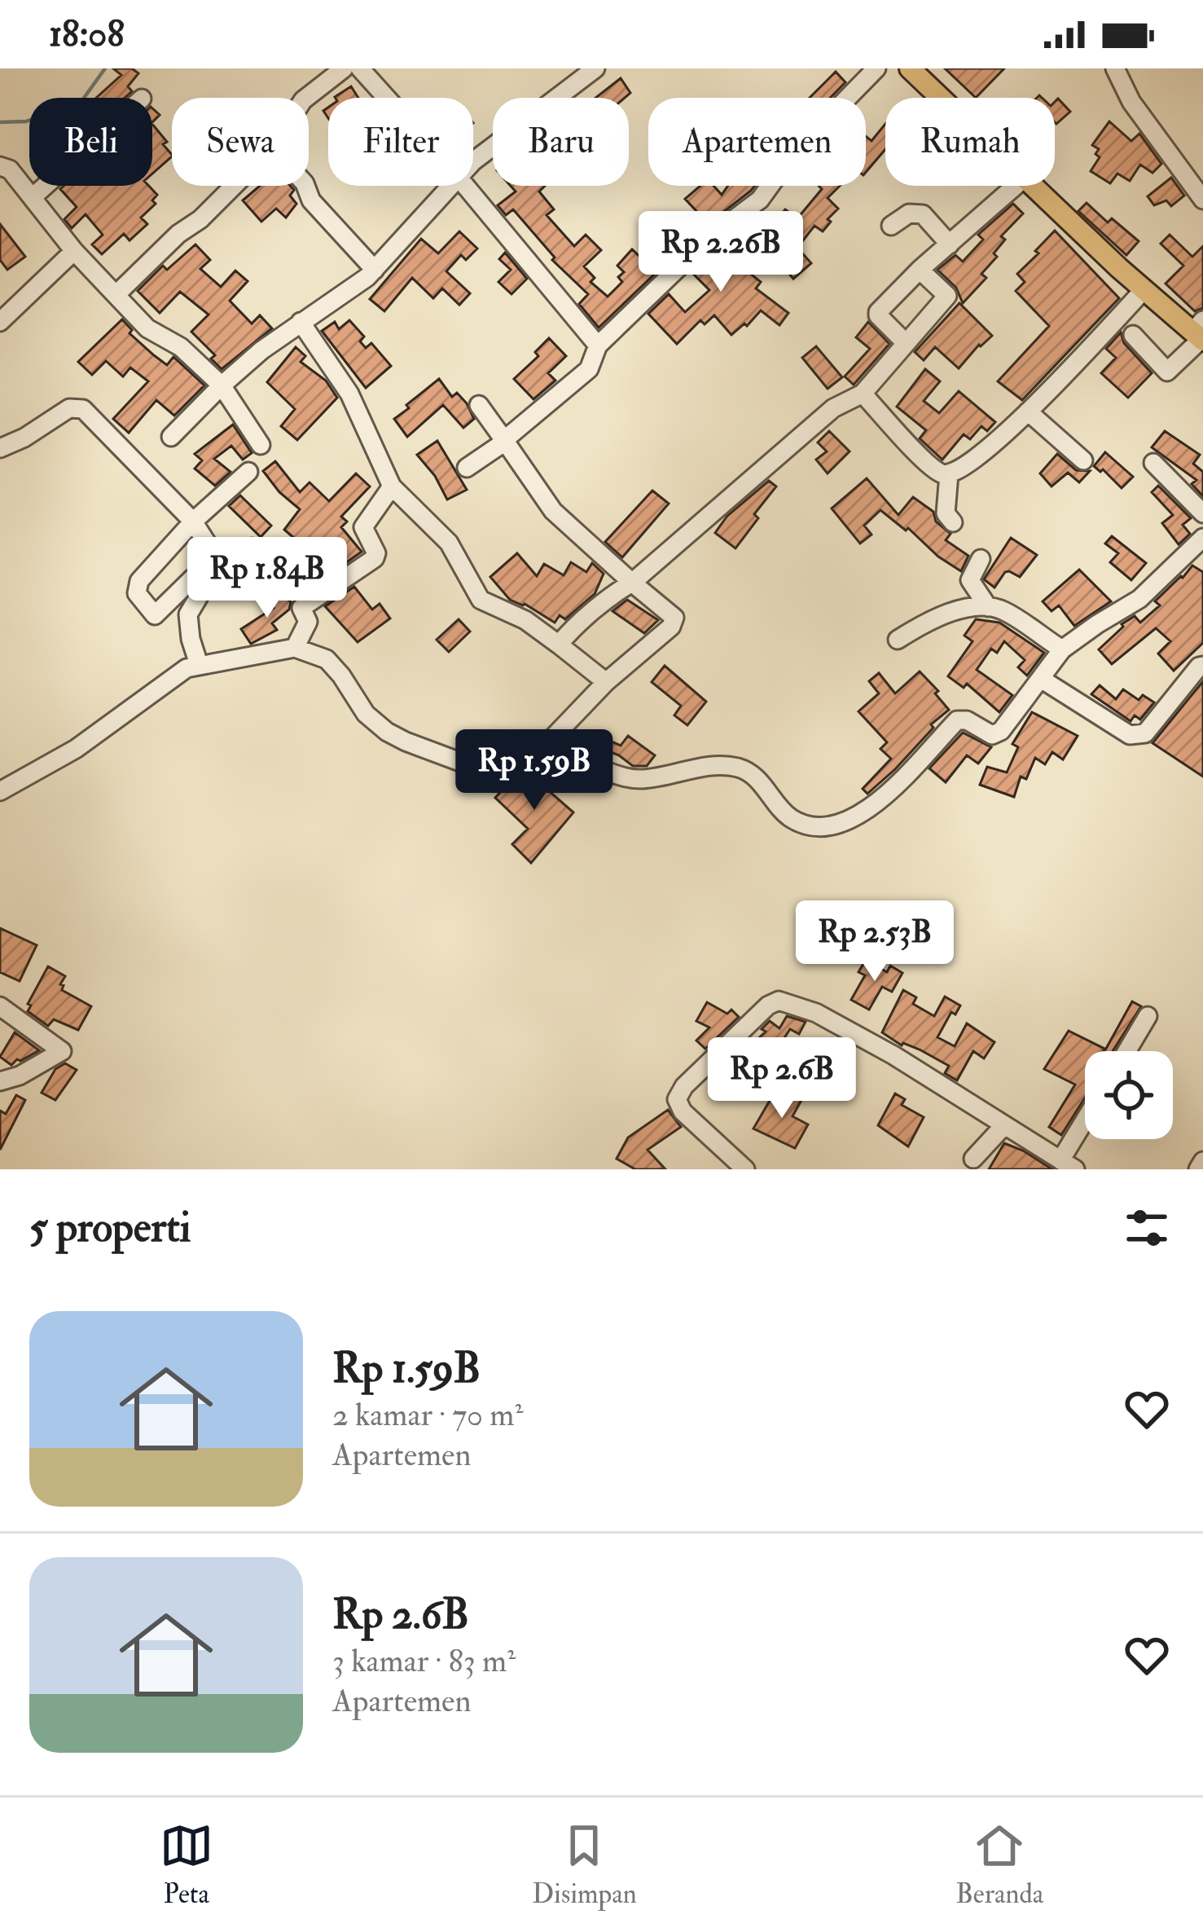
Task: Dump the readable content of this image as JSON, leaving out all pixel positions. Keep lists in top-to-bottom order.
{
  "page": {
    "status": "18:08",
    "chip": [
      "Beli",
      "Sewa",
      "Filter",
      "Baru",
      "Apartemen",
      "Rumah"
    ],
    "price": [
      "Rp 2.26B",
      "Rp 1.84B",
      "Rp 1.59B",
      "Rp 2.53B",
      "Rp 2.6B"
    ],
    "heading": "5 properti",
    "list": [
      {
        "name": "Rp 1.59B",
        "note": "2 kamar · 70 m² · Apartemen"
      },
      {
        "name": "Rp 2.6B",
        "note": "3 kamar · 83 m² · Apartemen"
      }
    ],
    "tabs": ["Peta", "Disimpan", "Beranda"]
  }
}
